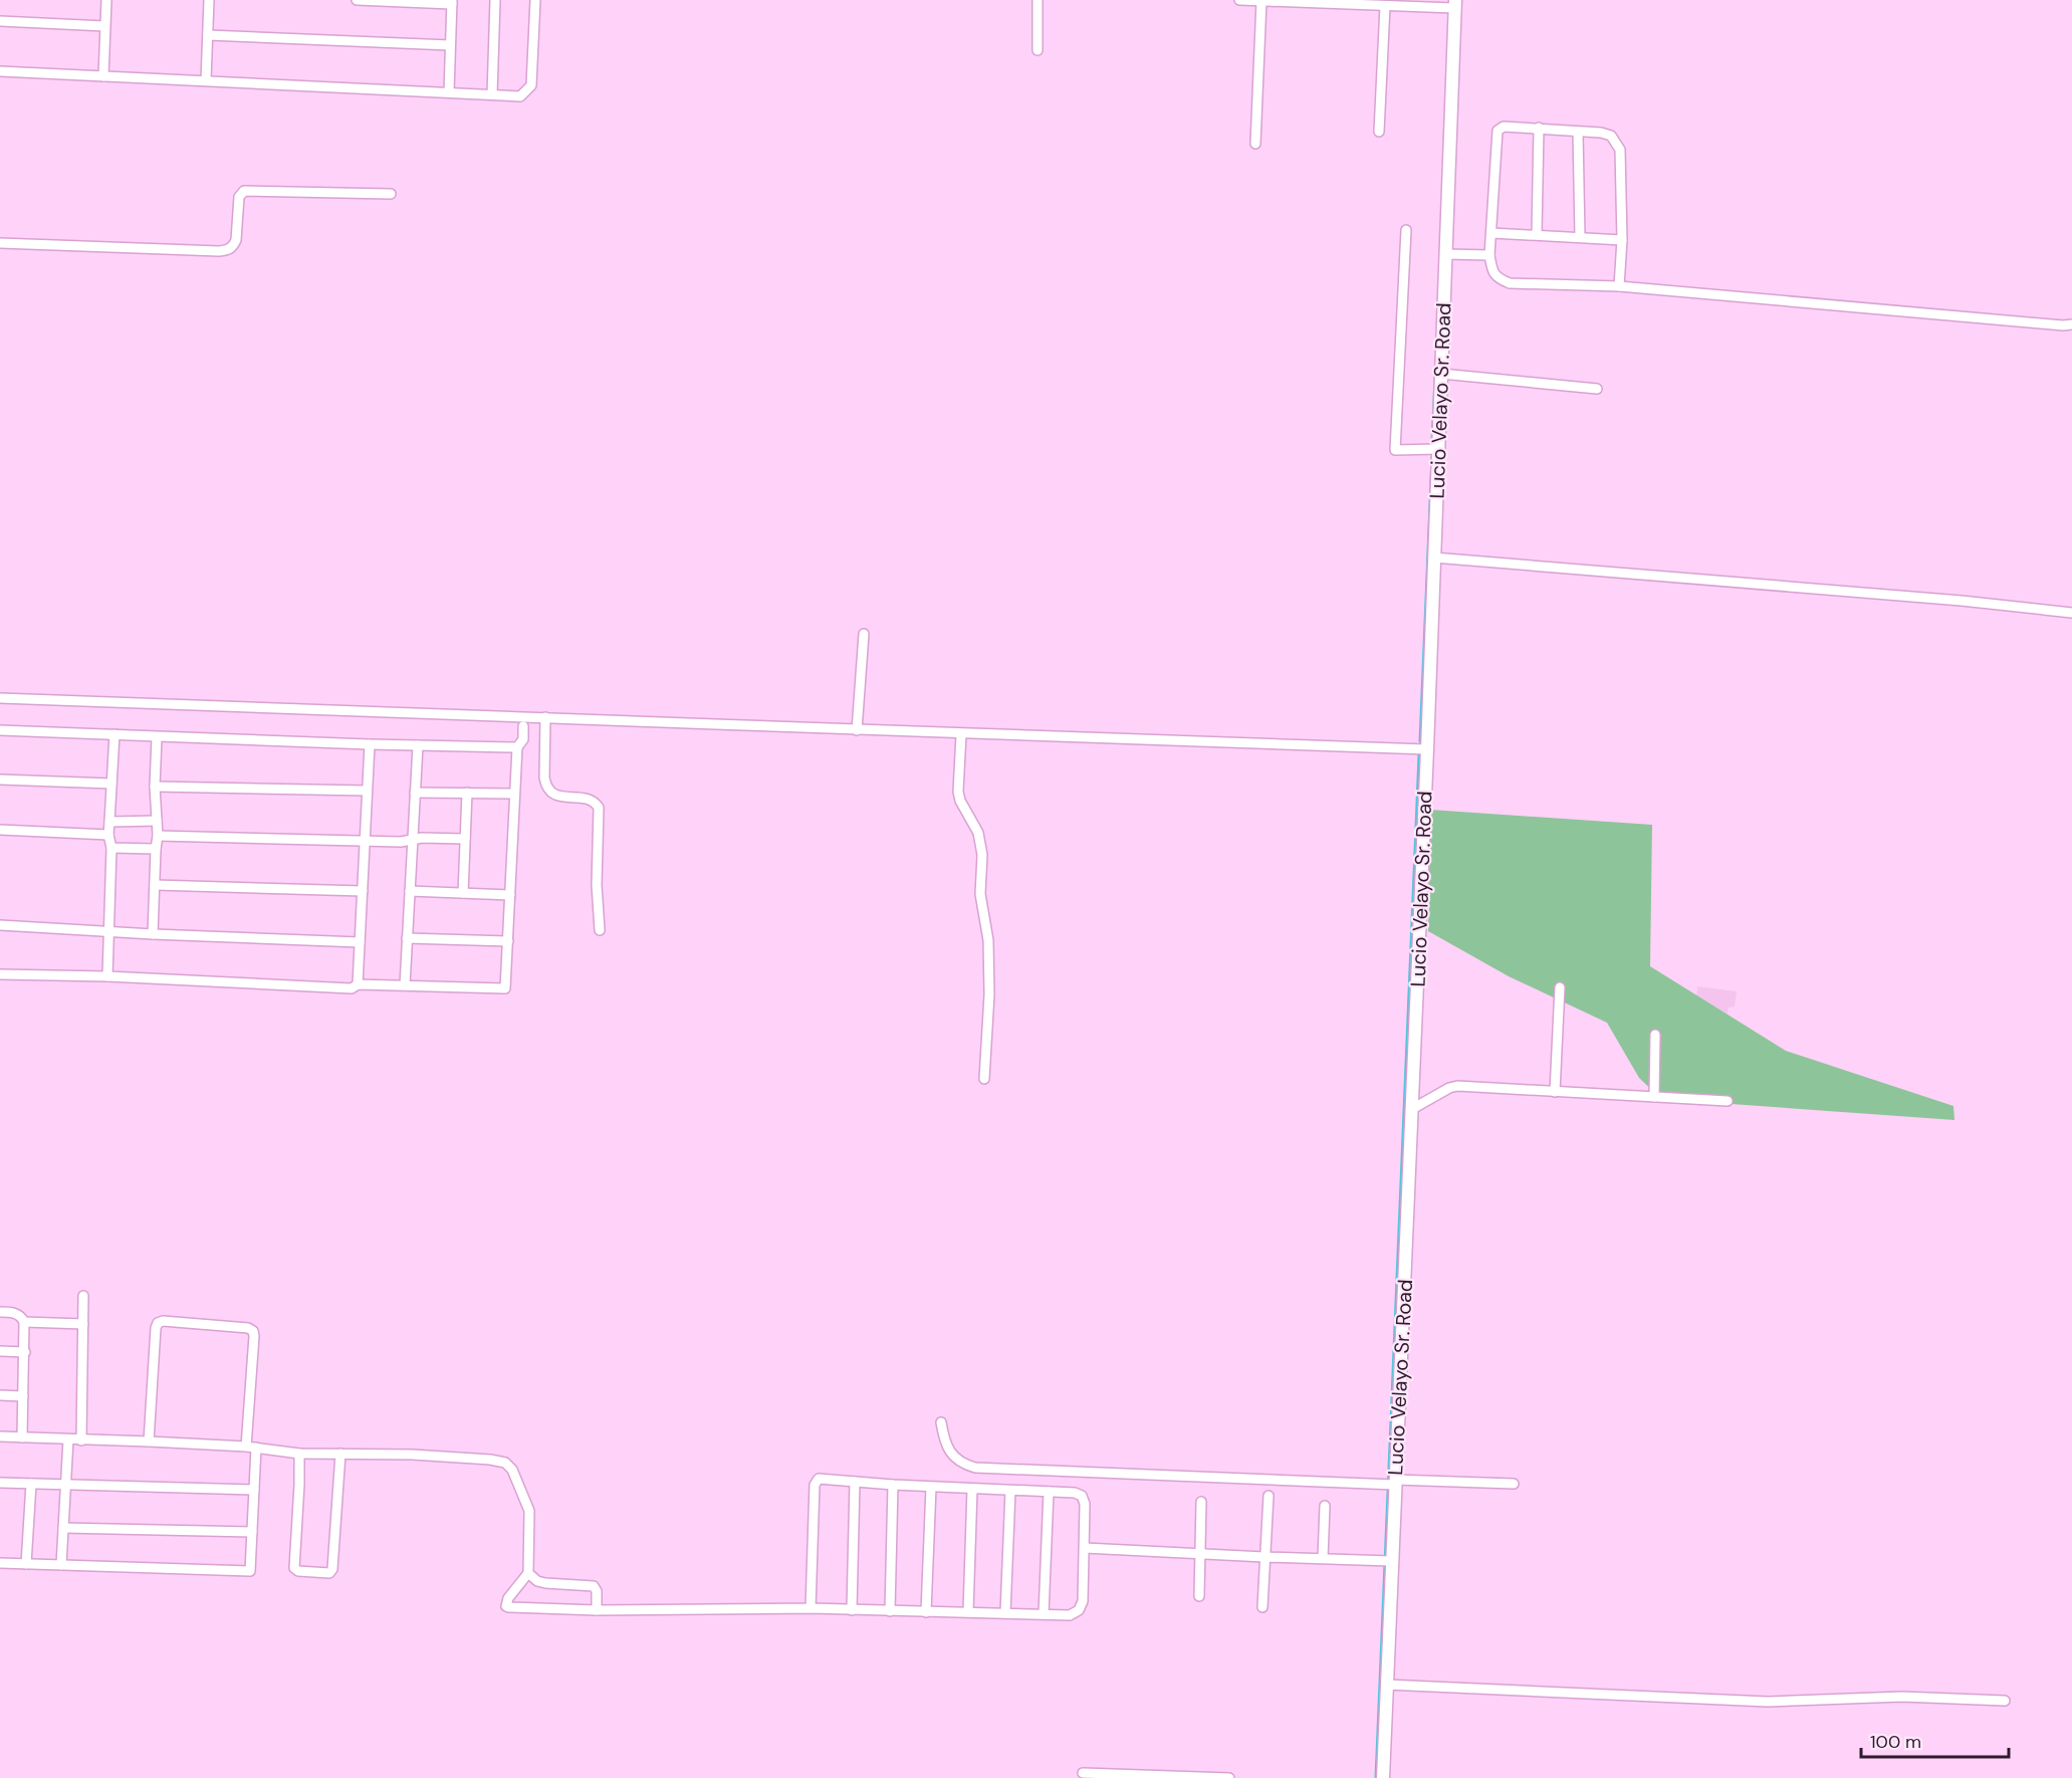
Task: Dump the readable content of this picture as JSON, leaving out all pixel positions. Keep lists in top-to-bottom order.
{
  "streets": {
    "main road": ["Lucio Velayo Sr. Road"]
  },
  "scale_bar": "100 m"
}
